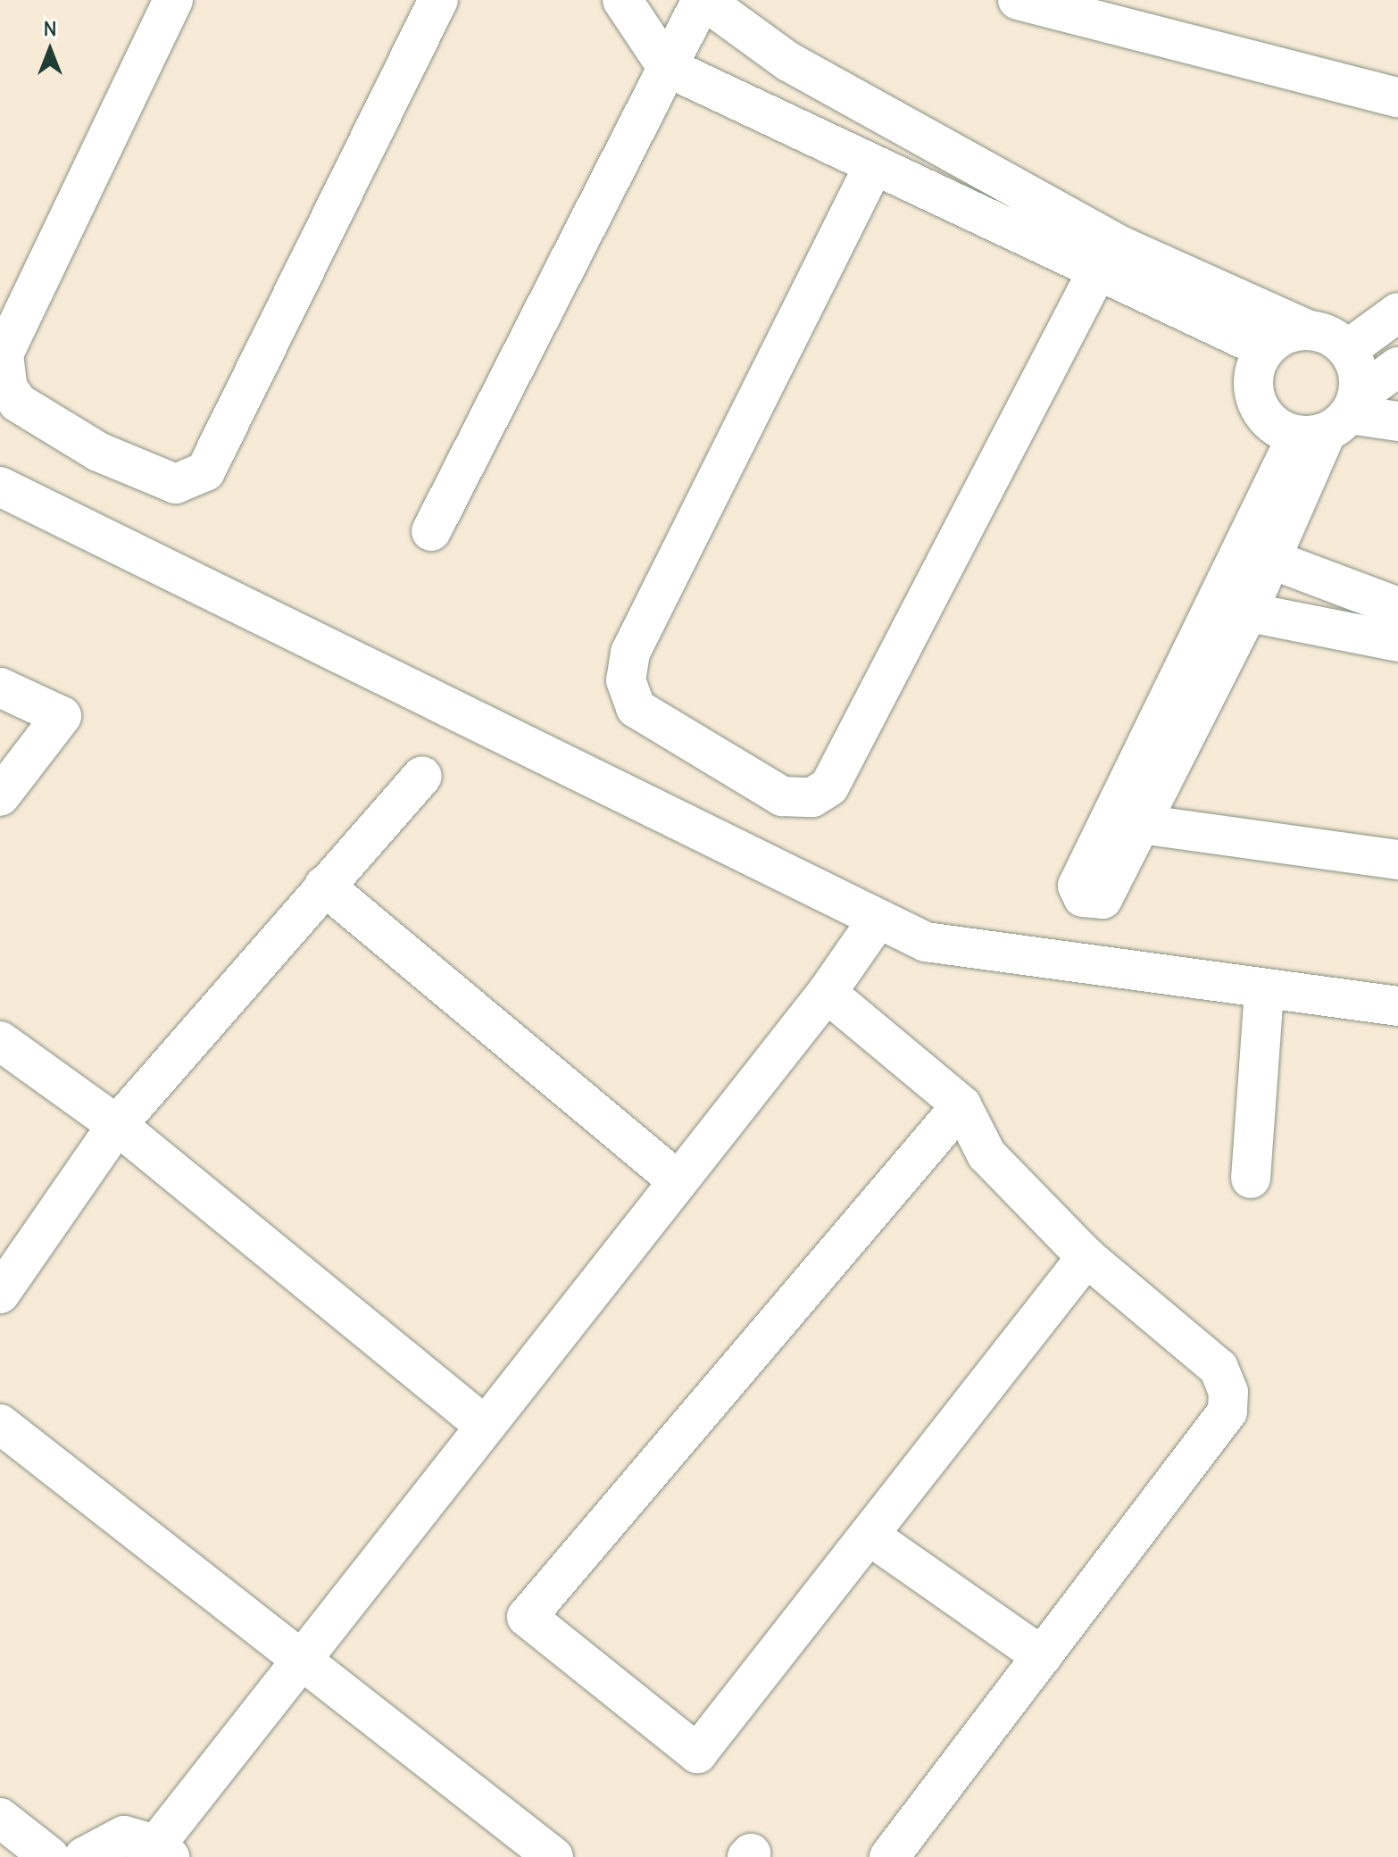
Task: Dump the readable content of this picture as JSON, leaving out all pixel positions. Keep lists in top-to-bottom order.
{
  "north": "top"
}
